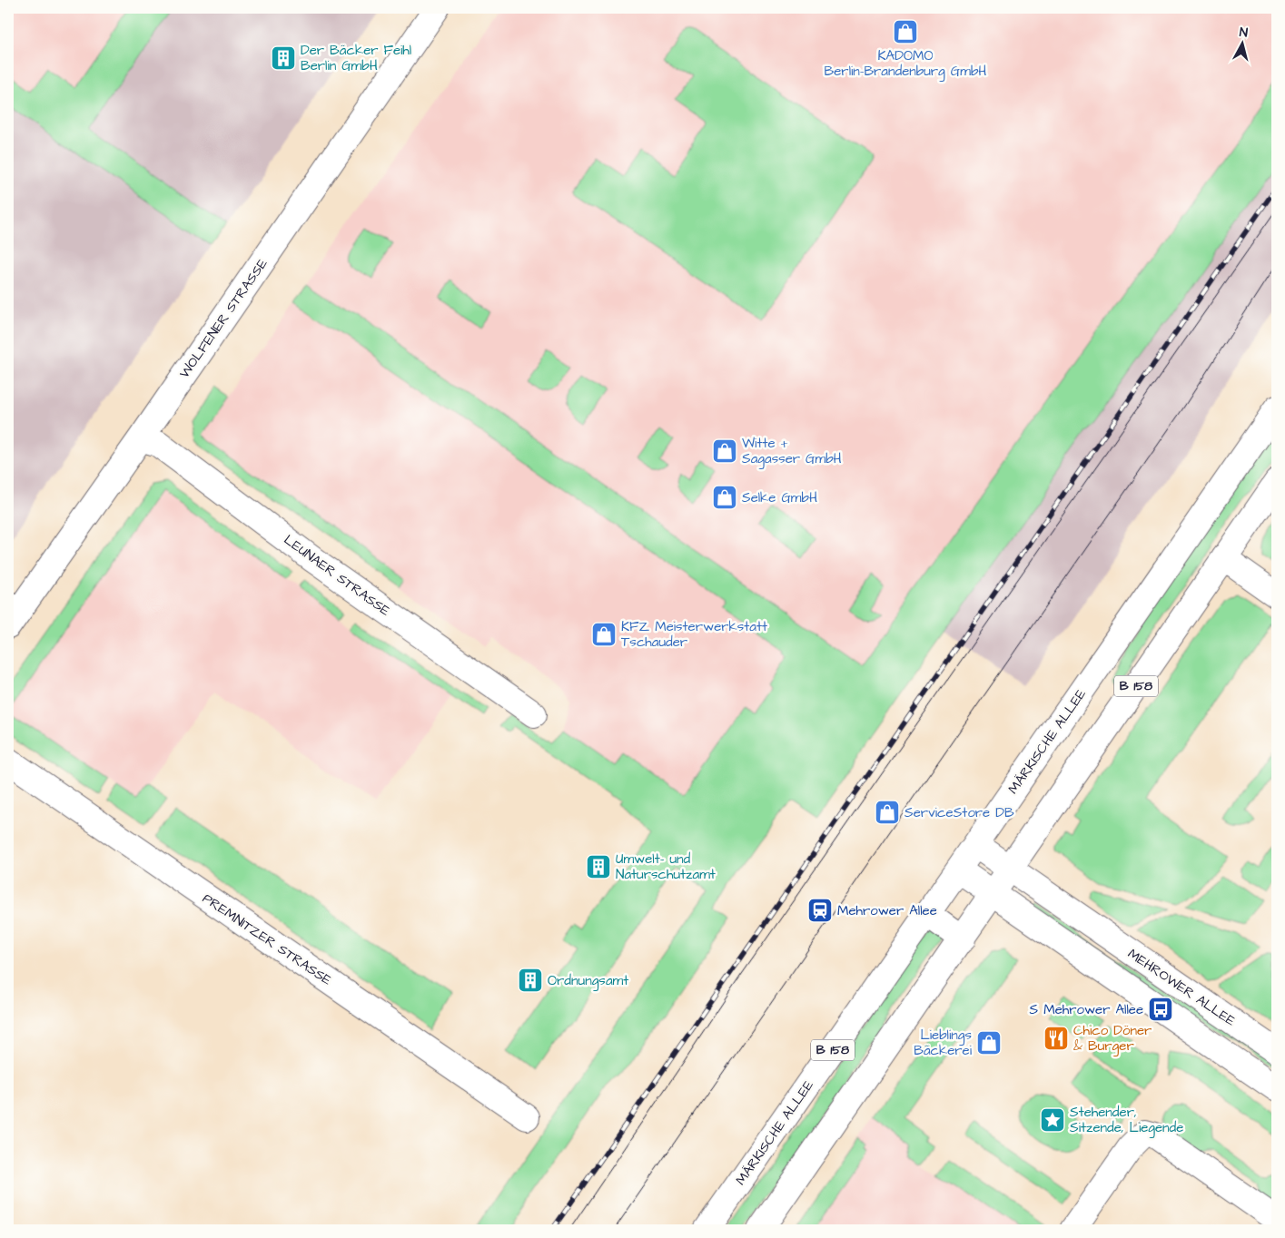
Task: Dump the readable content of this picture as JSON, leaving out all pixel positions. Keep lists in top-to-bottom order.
{
  "streets": {
    "main road": [
      "WOLFENER STRASSE",
      "LEUNAER STRASSE",
      "B 158",
      "MÄRKISCHE ALLEE",
      "PREMNITZER STRASSE",
      "MEHROWER ALLEE"
    ]
  },
  "crossings": [
    ["WOLFENER STRASSE", "LEUNAER STRASSE"],
    ["B 158", "MEHROWER ALLEE"],
    ["MÄRKISCHE ALLEE", "MEHROWER ALLEE"]
  ],
  "places": {
    "shop": [
      "KADOMO Berlin-Brandenburg GmbH",
      "Witte + Sagasser GmbH",
      "Selke GmbH",
      "KFZ Meisterwerkstatt Tschauder",
      "ServiceStore DB",
      "Lieblings Bäckerei"
    ],
    "building": ["Der Bäcker Feihl Berlin GmbH", "Umwelt- und Naturschutzamt", "Ordnungsamt"],
    "station": ["Mehrower Allee"],
    "bus stop": ["S Mehrower Allee"],
    "restaurant": ["Chico Döner & Burger"],
    "place": ["Stehender, Sitzende, Liegende"]
  },
  "north": "top"
}
